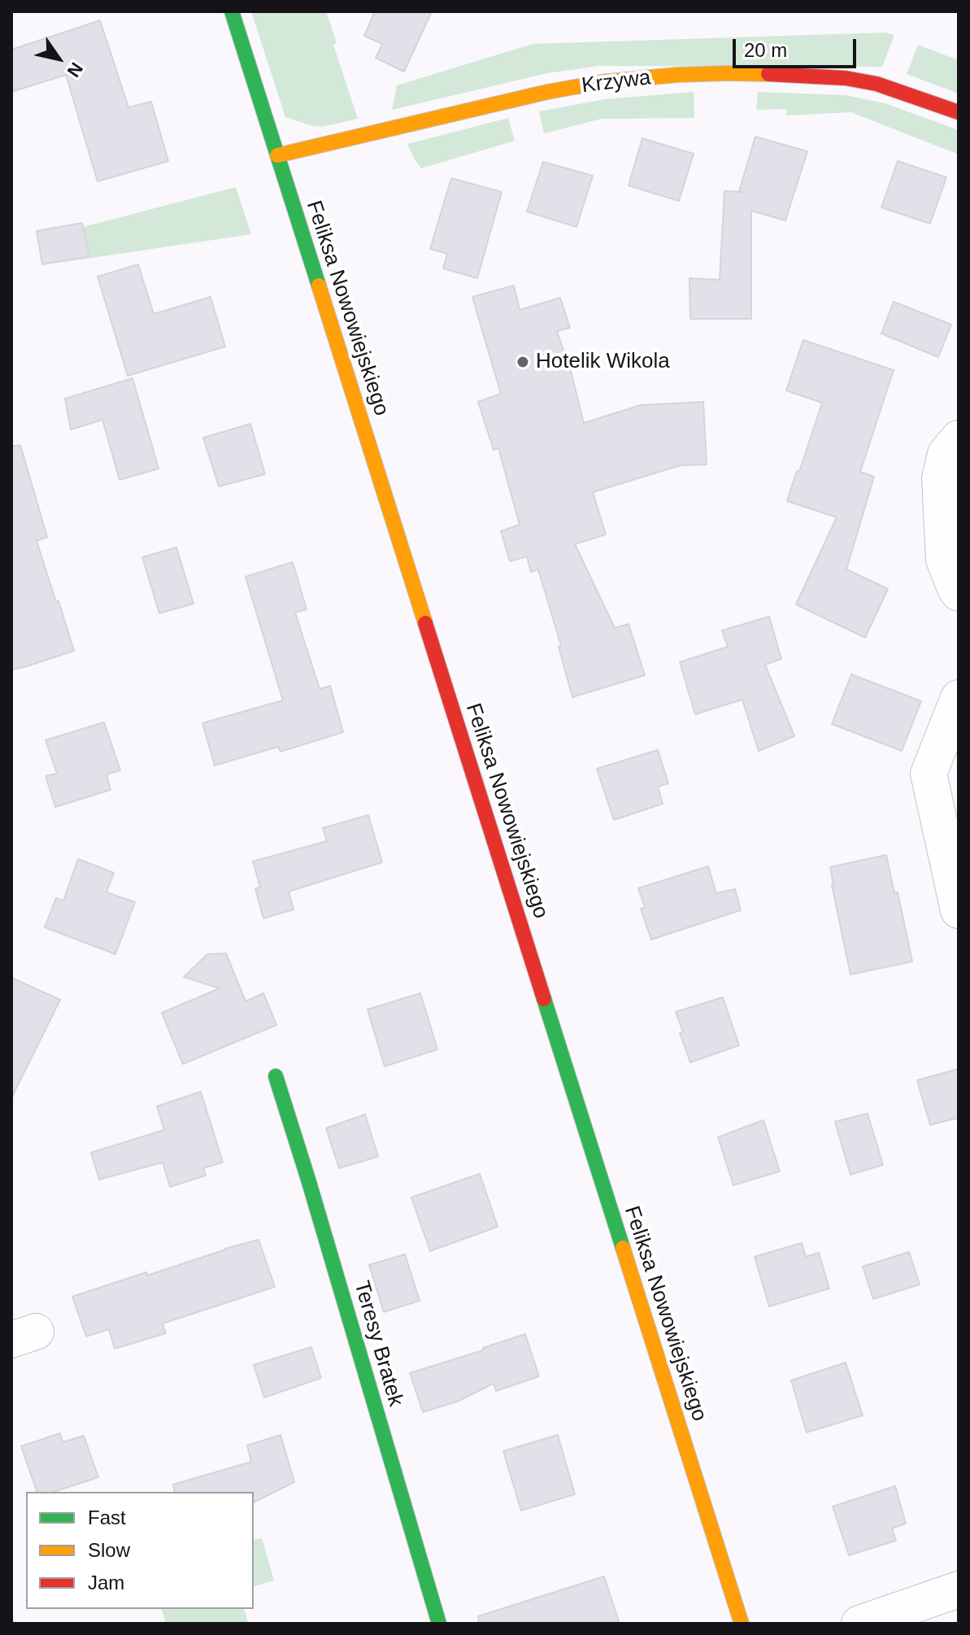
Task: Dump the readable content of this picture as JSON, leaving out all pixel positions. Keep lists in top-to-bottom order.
{
  "streets": {
    "street": ["Krzywa", "Feliksa Nowowiejskiego", "Teresy Bratek"]
  },
  "crossings": [
    ["Krzywa", "Feliksa Nowowiejskiego"]
  ],
  "places": ["Hotelik Wikola"],
  "legend": ["Fast", "Slow", "Jam"],
  "scale_bar": "20 m",
  "north": "bottom right"
}
